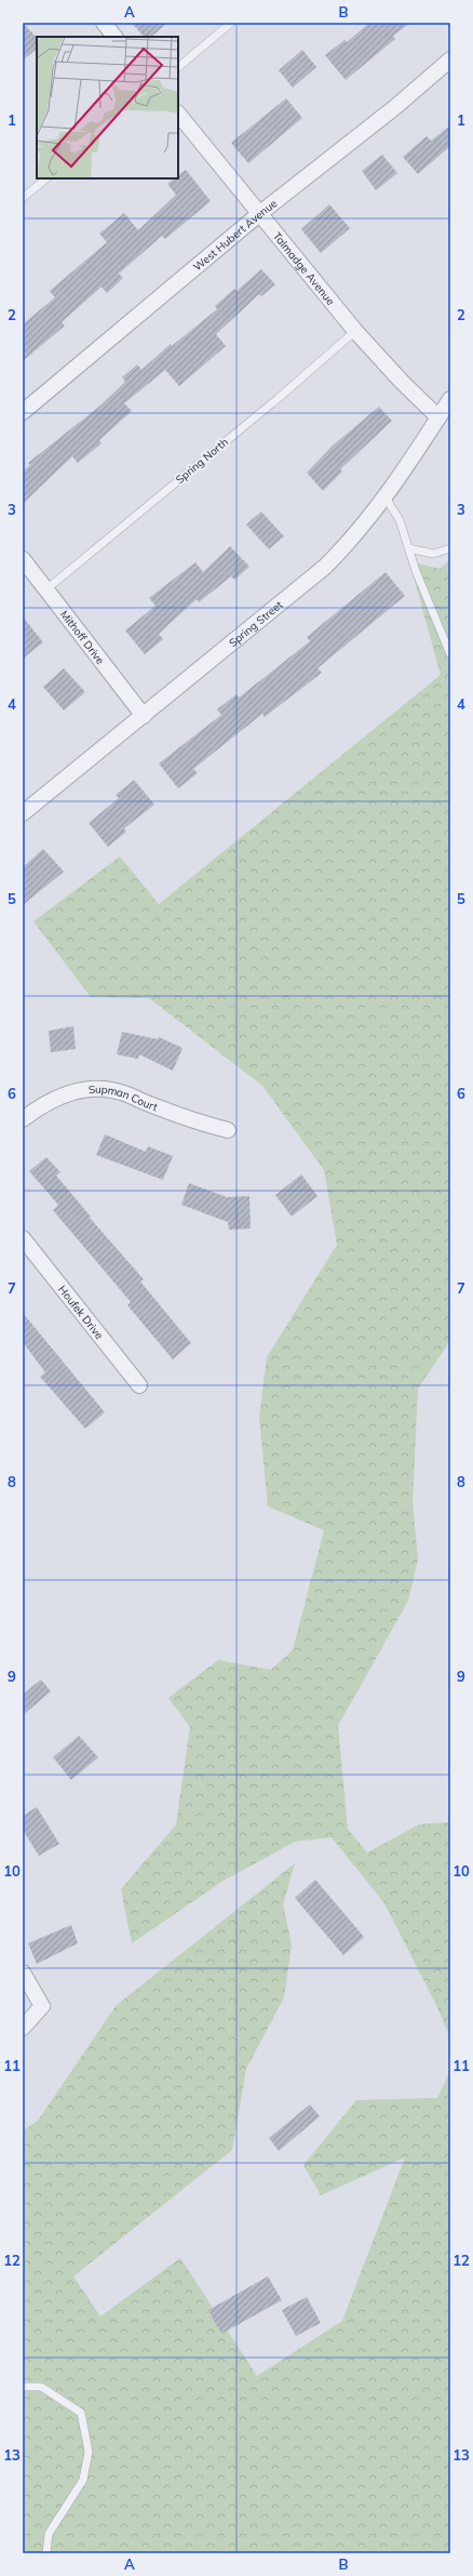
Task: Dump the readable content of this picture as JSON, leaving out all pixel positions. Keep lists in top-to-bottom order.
{
  "streets": {
    "street": [
      "West Hubert Avenue",
      "Talmadge Avenue",
      "Spring Street",
      "Mithoff Drive",
      "Supman Court",
      "Houfek Drive"
    ],
    "lane": ["Spring North"]
  },
  "crossings": [
    ["West Hubert Avenue", "Talmadge Avenue"],
    ["Talmadge Avenue", "Spring North"],
    ["Talmadge Avenue", "Spring Street"],
    ["Spring North", "Mithoff Drive"],
    ["Spring Street", "Mithoff Drive"]
  ],
  "grid": {
    "columns": ["A", "B"],
    "rows": [
      "1",
      "2",
      "3",
      "4",
      "5",
      "6",
      "7",
      "8",
      "9",
      "10",
      "11",
      "12",
      "13"
    ]
  }
}
